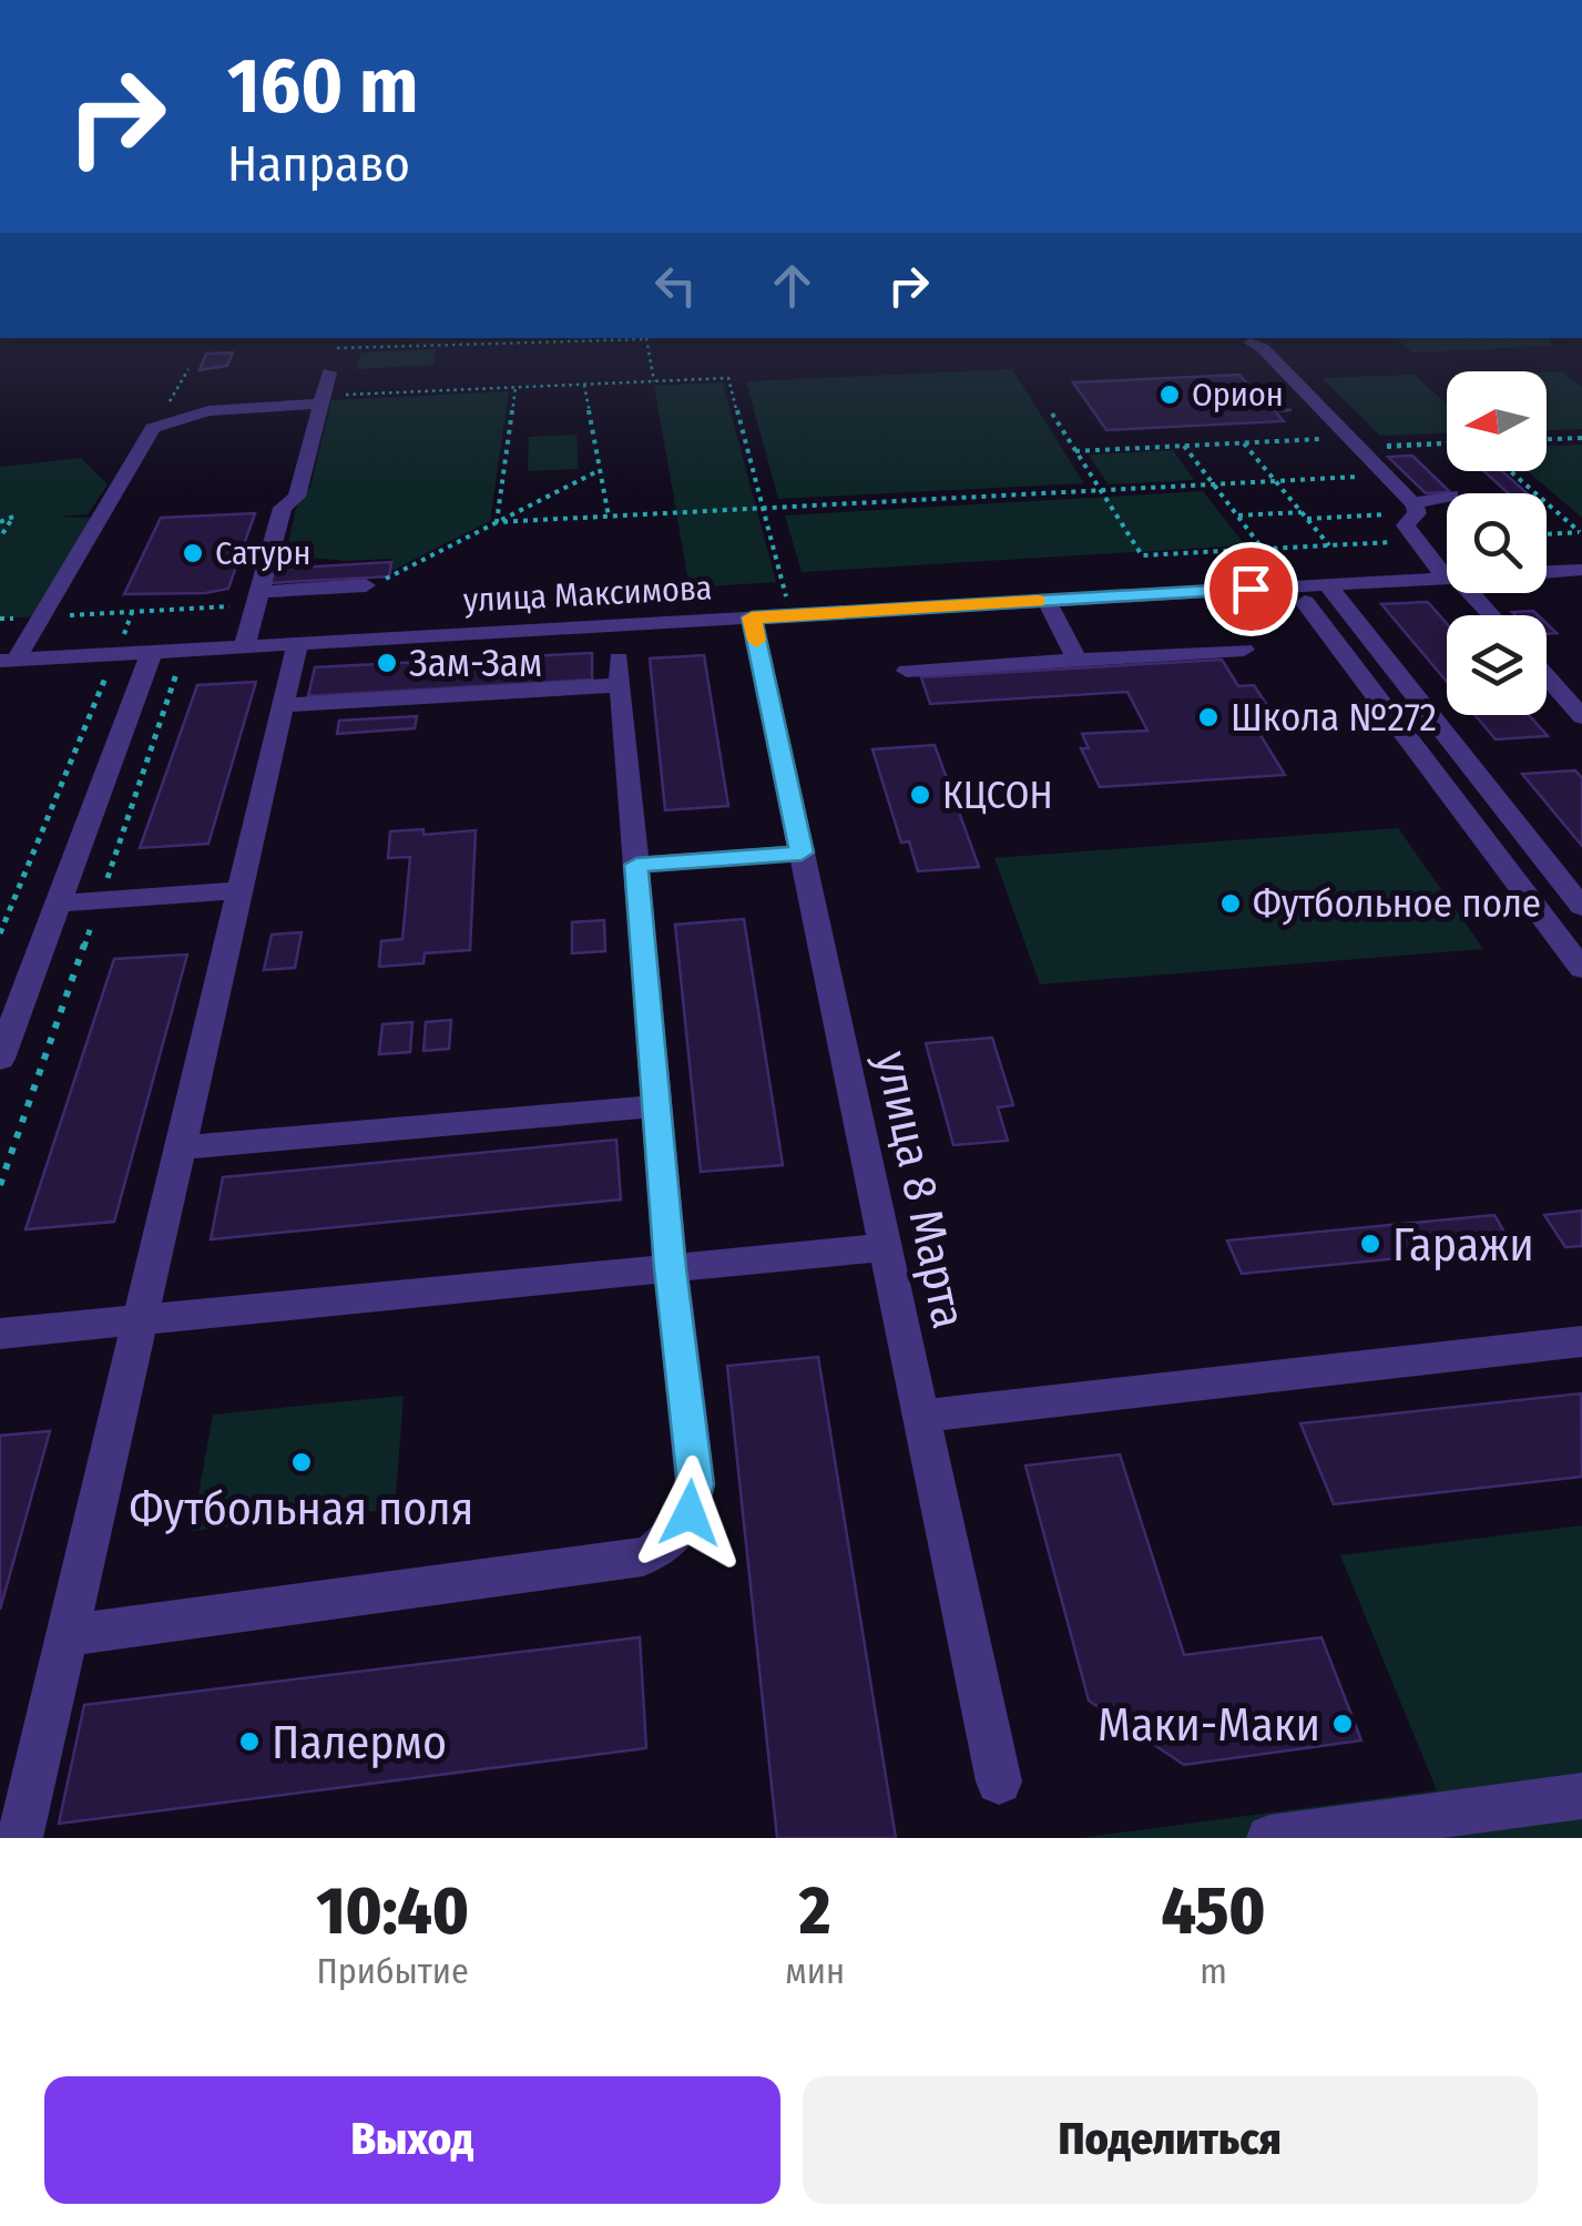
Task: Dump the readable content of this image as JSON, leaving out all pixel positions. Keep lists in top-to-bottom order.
{
  "streets": {
    "street": ["улица Максимова", "улица 8 Марта"]
  },
  "crossings": [
    ["улица Максимова", "улица 8 Марта"]
  ],
  "places": [
    "Орион",
    "Сатурн",
    "Зам-Зам",
    "Школа №272",
    "КЦСОН",
    "Футбольное поле",
    "Гаражи",
    "Футбольная поля",
    "Маки-Маки",
    "Палермо"
  ],
  "north": "left",
  "page": {
    "turn": ["160 m", "Направо"],
    "eta": [
      "10:40",
      "Прибытие",
      "2",
      "мин",
      "450",
      "m"
    ],
    "buttons": ["Выход", "Поделиться"]
  }
}
